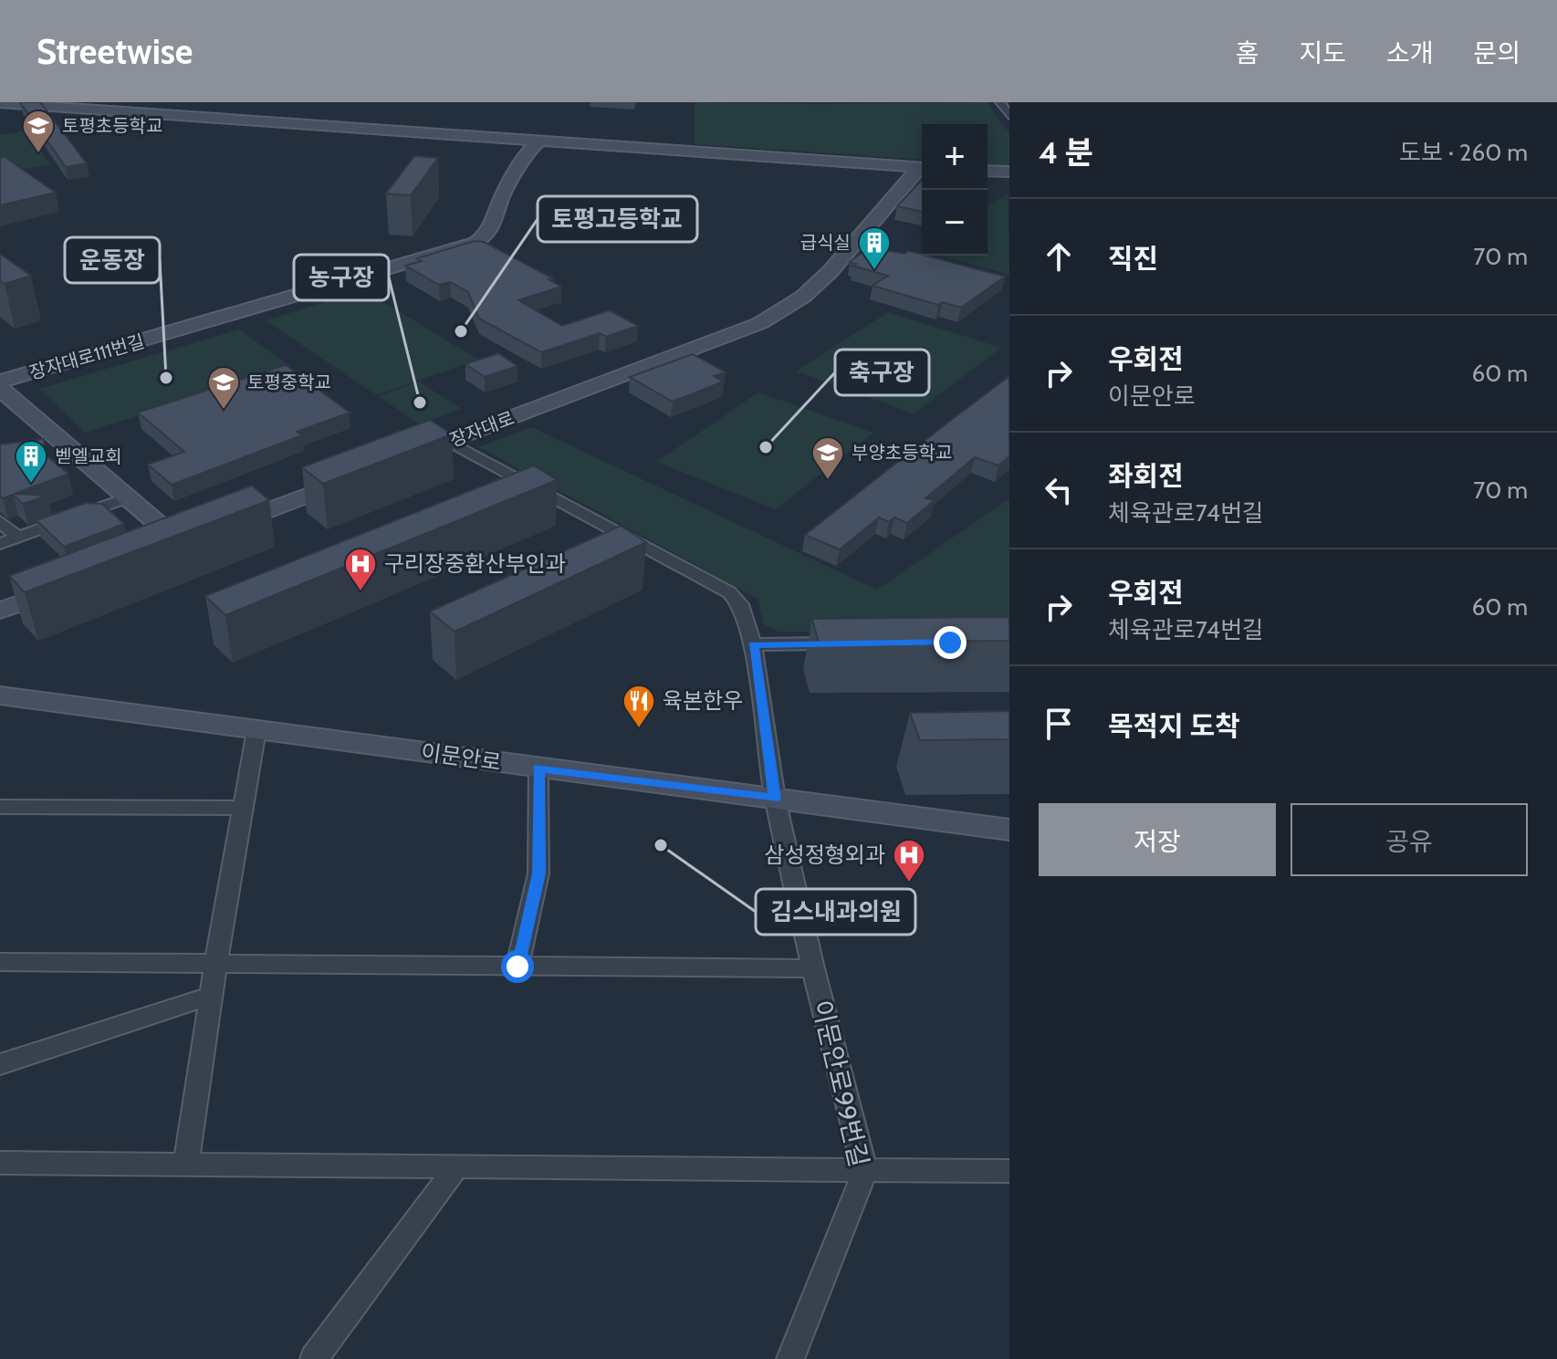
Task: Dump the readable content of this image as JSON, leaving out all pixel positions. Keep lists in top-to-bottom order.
{
  "streets": {
    "street": [
      "장자대로111번길",
      "장자대로",
      "이문안로",
      "이문안로99번길"
    ]
  },
  "crossings": [
    ["장자대로111번길", "장자대로"],
    ["장자대로", "이문안로99번길"],
    ["이문안로", "이문안로99번길"]
  ],
  "places": {
    "school or university": ["토평초등학교", "토평중학교", "부양초등학교"],
    "building": ["급식실", "벧엘교회"],
    "other": [
      "토평고등학교",
      "운동장",
      "농구장",
      "축구장",
      "김스내과의원"
    ],
    "hospital": ["구리장중환산부인과", "삼성정형외과"],
    "restaurant": ["육본한우"]
  },
  "page": {
    "header": "Streetwise",
    "nav": [
      "홈",
      "지도",
      "소개",
      "문의"
    ],
    "heading": ["4 분", "도보 · 260 m"],
    "map_buttons": ["+", "−"],
    "list": [
      ["직진", "70 m"],
      ["우회전", "이문안로", "60 m"],
      ["좌회전", "체육관로74번길", "70 m"],
      ["우회전", "체육관로74번길", "60 m"],
      "목적지 도착"
    ],
    "buttons": ["저장", "공유"]
  }
}
